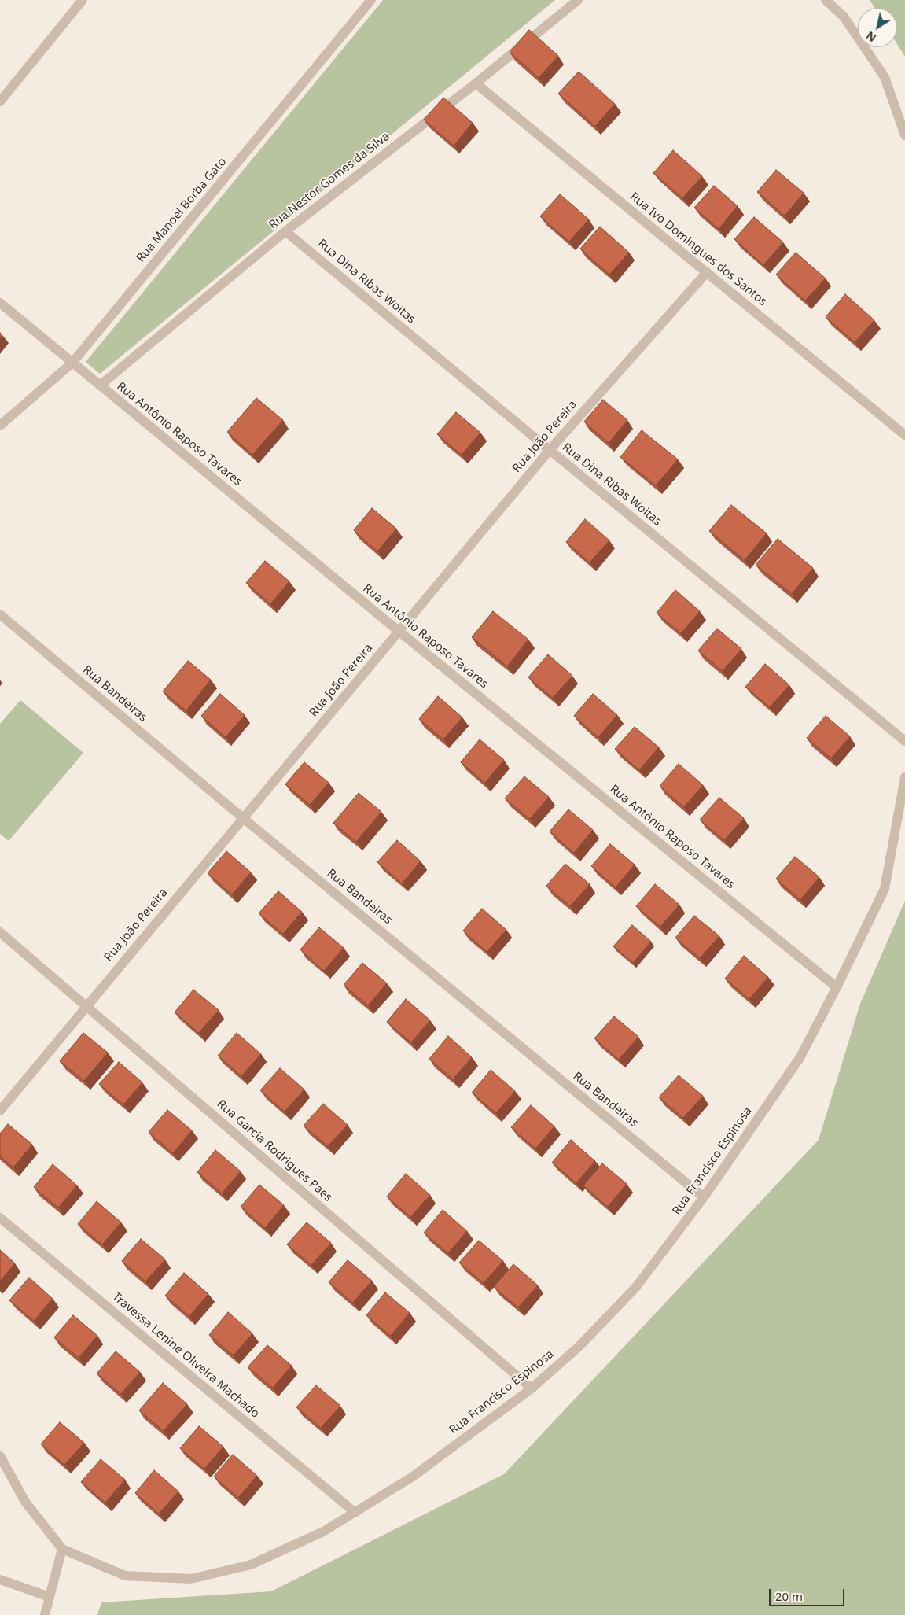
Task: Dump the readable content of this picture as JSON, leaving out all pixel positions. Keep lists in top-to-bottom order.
{
  "streets": {
    "street": [
      "Rua Nestor Gomes da Silva",
      "Rua Manoel Borba Gato",
      "Rua Ivo Domingues dos Santos",
      "Rua Dina Ribas Woitas",
      "Rua Antônio Raposo Tavares",
      "Rua João Pereira",
      "Rua Bandeiras",
      "Rua Garcia Rodrigues Paes",
      "Rua Francisco Espinosa",
      "Travessa Lenine Oliveira Machado"
    ]
  },
  "crossings": [
    ["Rua Nestor Gomes da Silva", "Rua Ivo Domingues dos Santos"],
    ["Rua Nestor Gomes da Silva", "Rua Dina Ribas Woitas"],
    ["Rua Nestor Gomes da Silva", "Rua Antônio Raposo Tavares"],
    ["Rua Manoel Borba Gato", "Rua Antônio Raposo Tavares"],
    ["Rua Ivo Domingues dos Santos", "Rua João Pereira"],
    ["Rua Dina Ribas Woitas", "Rua João Pereira"],
    ["Rua Antônio Raposo Tavares", "Rua João Pereira"],
    ["Rua Antônio Raposo Tavares", "Rua Francisco Espinosa"],
    ["Rua João Pereira", "Rua Bandeiras"],
    ["Rua João Pereira", "Rua Garcia Rodrigues Paes"],
    ["Rua Bandeiras", "Rua Francisco Espinosa"],
    ["Rua Garcia Rodrigues Paes", "Rua Francisco Espinosa"],
    ["Rua Francisco Espinosa", "Travessa Lenine Oliveira Machado"]
  ],
  "scale_bar": "20 m",
  "north": "bottom left"
}
